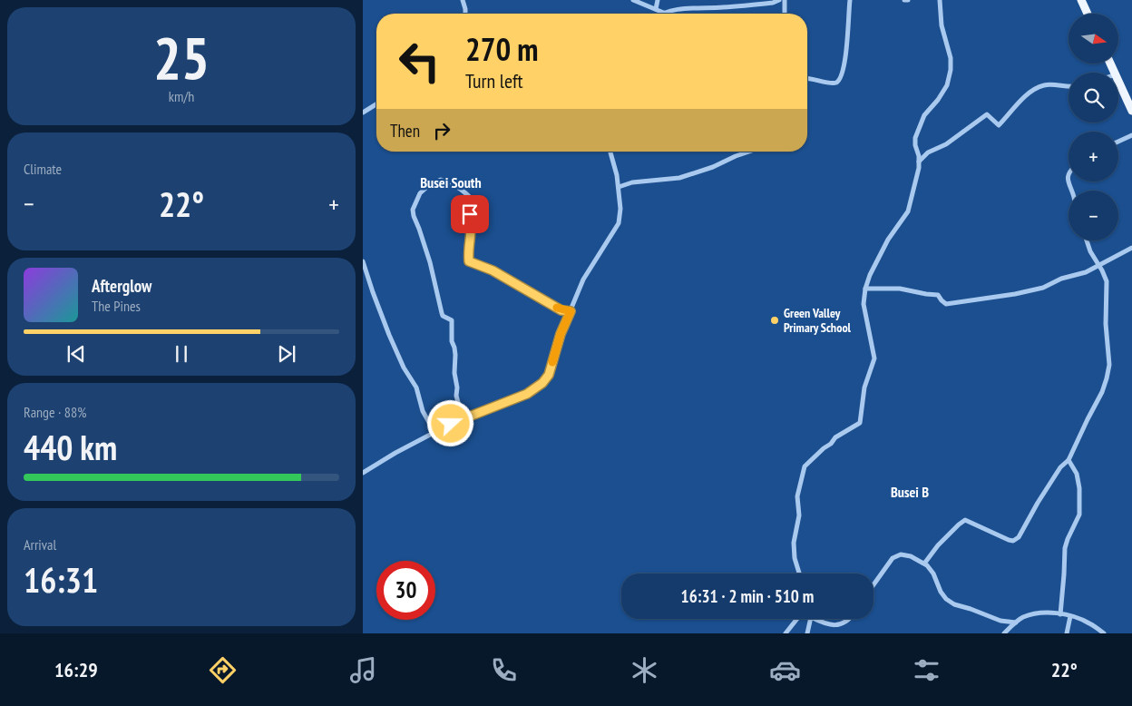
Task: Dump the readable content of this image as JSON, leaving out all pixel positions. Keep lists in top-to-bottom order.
{
  "districts": ["Busei South", "Busei B"],
  "places": ["Green Valley Primary School"],
  "north": "right",
  "page": {
    "tile": [
      ["25", "km/h"],
      "Climate",
      ["Range · 88%", "440 km"],
      ["Arrival", "16:31"]
    ],
    "map_buttons": ["+", "−"],
    "turn": ["270 m", "Turn left"],
    "then": "Then",
    "heat": ["−", "22°", "+"],
    "song": ["Afterglow", "The Pines"],
    "limit": "30",
    "trip": "16:31 · 2 min · 510 m",
    "tabs": ["16:29", "22°"]
  }
}
